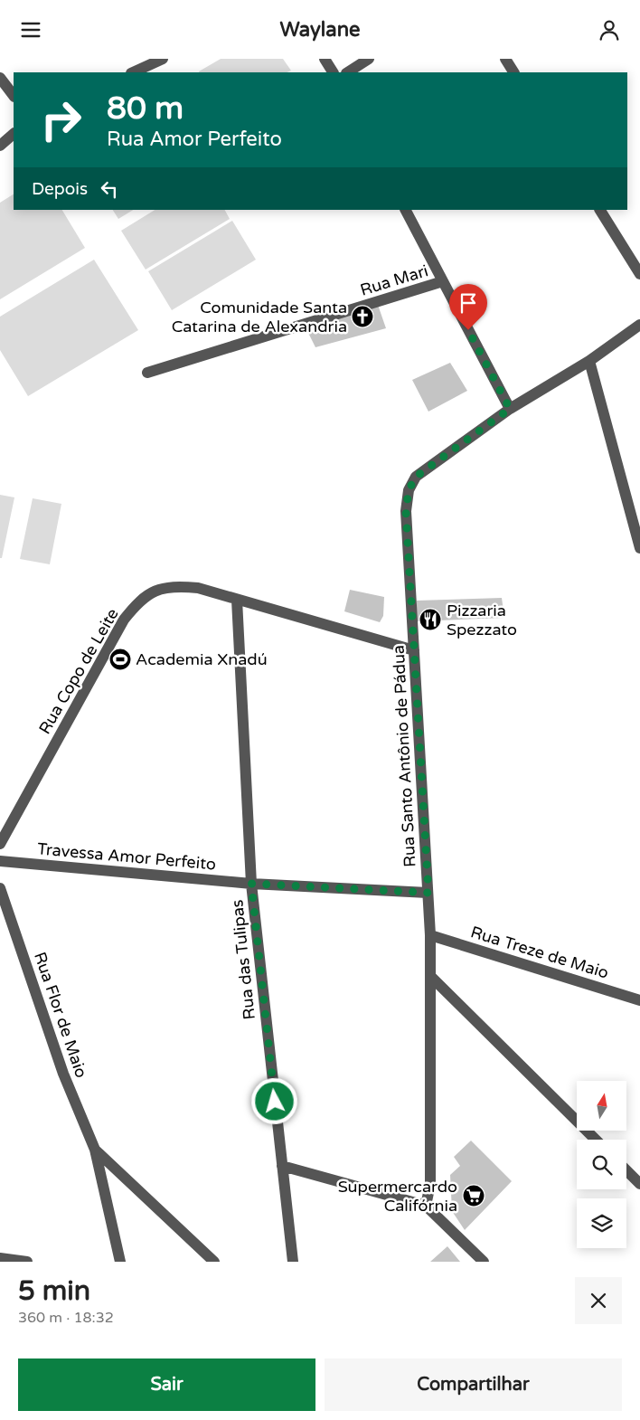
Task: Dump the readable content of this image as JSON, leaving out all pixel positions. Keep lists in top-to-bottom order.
{
  "streets": {
    "street": [
      "Rua Mari",
      "Rua Copo de Leite",
      "Rua Santo Antônio de Pádua",
      "Travessa Amor Perfeito",
      "Rua Treze de Maio",
      "Rua das Tulipas",
      "Rua Flor de Maio"
    ]
  },
  "crossings": [
    ["Rua Copo de Leite", "Rua Santo Antônio de Pádua"],
    ["Rua Copo de Leite", "Rua das Tulipas"],
    ["Rua Santo Antônio de Pádua", "Travessa Amor Perfeito"],
    ["Rua Santo Antônio de Pádua", "Rua Treze de Maio"],
    ["Travessa Amor Perfeito", "Rua das Tulipas"]
  ],
  "places": {
    "church": ["Comunidade Santa Catarina de Alexandria"],
    "restaurant": ["Pizzaria Spezzato"],
    "sports": ["Academia Xnadú"],
    "supermarket": ["Supermercardo Califórnia"]
  },
  "north": "top",
  "page": {
    "header": "Waylane",
    "turn": ["80 m", "Rua Amor Perfeito"],
    "then": "Depois",
    "heading": ["5 min", "360 m · 18:32"],
    "buttons": ["Sair", "Compartilhar"]
  }
}
